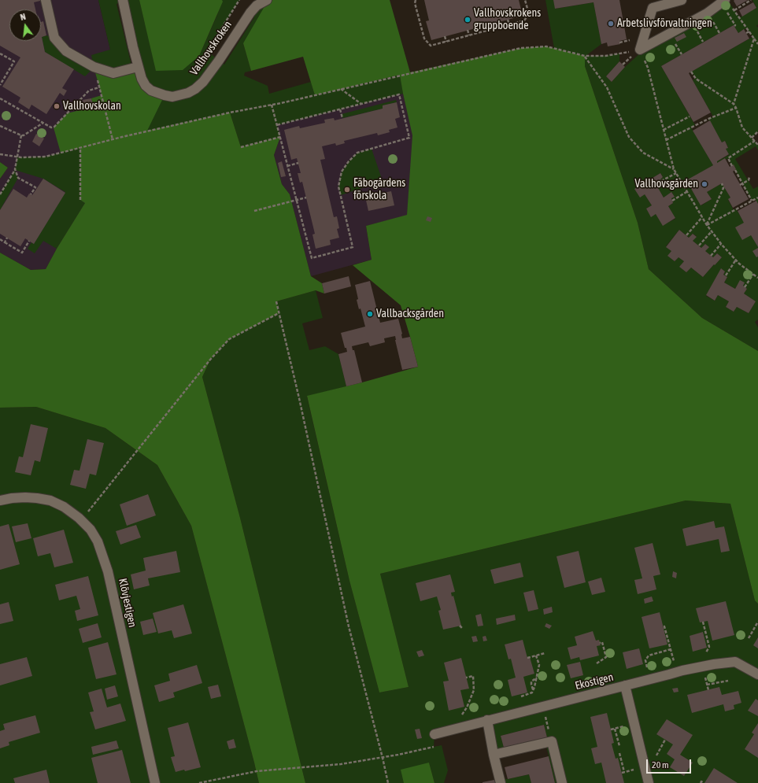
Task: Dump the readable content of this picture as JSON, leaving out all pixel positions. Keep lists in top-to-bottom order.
{
  "streets": {
    "street": ["Vallhovskroken", "Klövjestigen", "Ekostigen"]
  },
  "places": [
    "Vallhovskrokens gruppboende",
    "Arbetslivsförvaltningen",
    "Vallhovskolan",
    "Vallhovsgården",
    "Fäbogårdens förskola",
    "Vallbacksgården"
  ],
  "scale_bar": "20 m",
  "north": "top"
}
